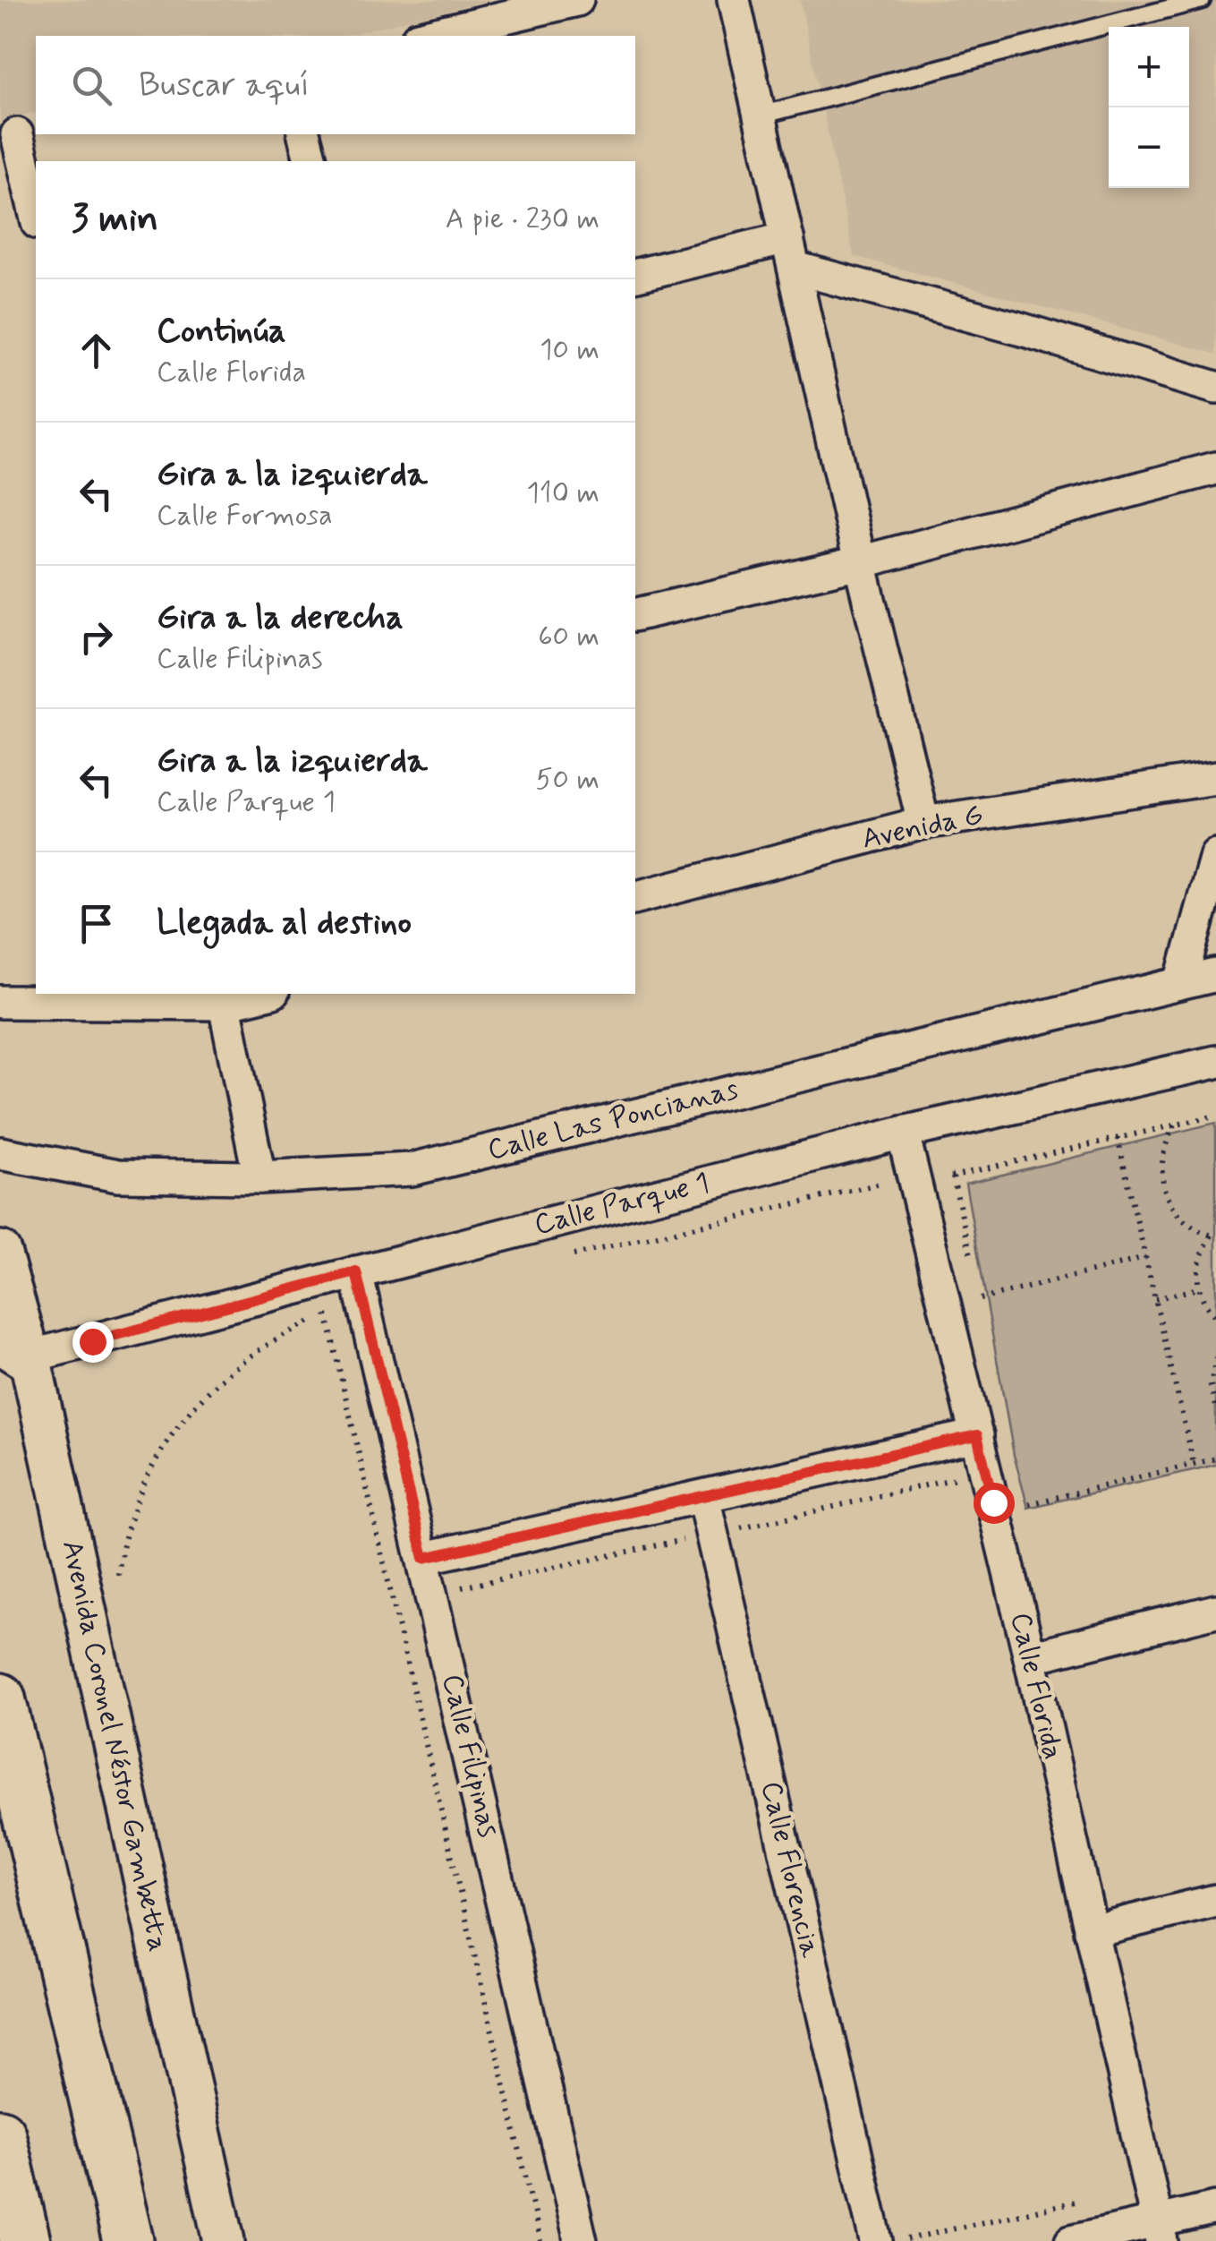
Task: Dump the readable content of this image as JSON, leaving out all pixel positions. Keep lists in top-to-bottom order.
{
  "streets": {
    "street": [
      "Avenida G",
      "Calle Las Poncianas",
      "Calle Parque 1",
      "Calle Florida",
      "Avenida Coronel Néstor Gambetta",
      "Calle Filipinas",
      "Calle Florencia"
    ]
  },
  "crossings": [
    ["Calle Parque 1", "Calle Florida"],
    ["Calle Parque 1", "Avenida Coronel Néstor Gambetta"],
    ["Calle Parque 1", "Calle Filipinas"]
  ],
  "page": {
    "map_buttons": ["+", "−"],
    "search": "Buscar aquí",
    "heading": ["3 min", "A pie · 230 m"],
    "list": [
      ["Continúa", "Calle Florida", "10 m"],
      ["Gira a la izquierda", "Calle Formosa", "110 m"],
      ["Gira a la derecha", "Calle Filipinas", "60 m"],
      ["Gira a la izquierda", "Calle Parque 1", "50 m"],
      "Llegada al destino"
    ]
  }
}
